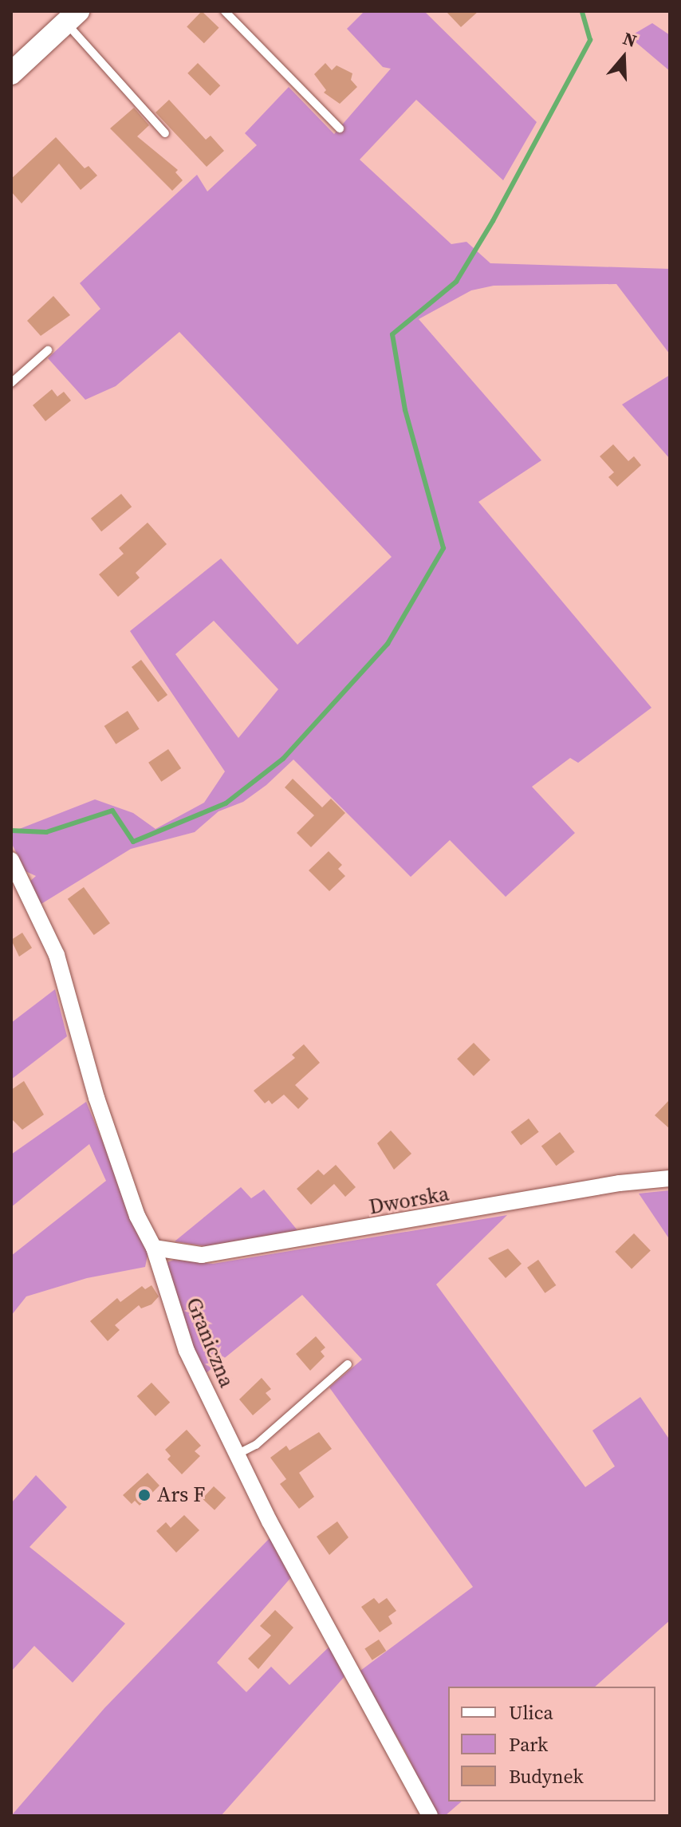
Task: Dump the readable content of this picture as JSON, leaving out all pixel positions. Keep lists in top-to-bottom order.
{
  "streets": {
    "street": ["Dworska", "Graniczna"]
  },
  "crossings": [
    ["Dworska", "Graniczna"]
  ],
  "places": ["Ars F"],
  "legend": ["Ulica", "Park", "Budynek"],
  "north": "top"
}
